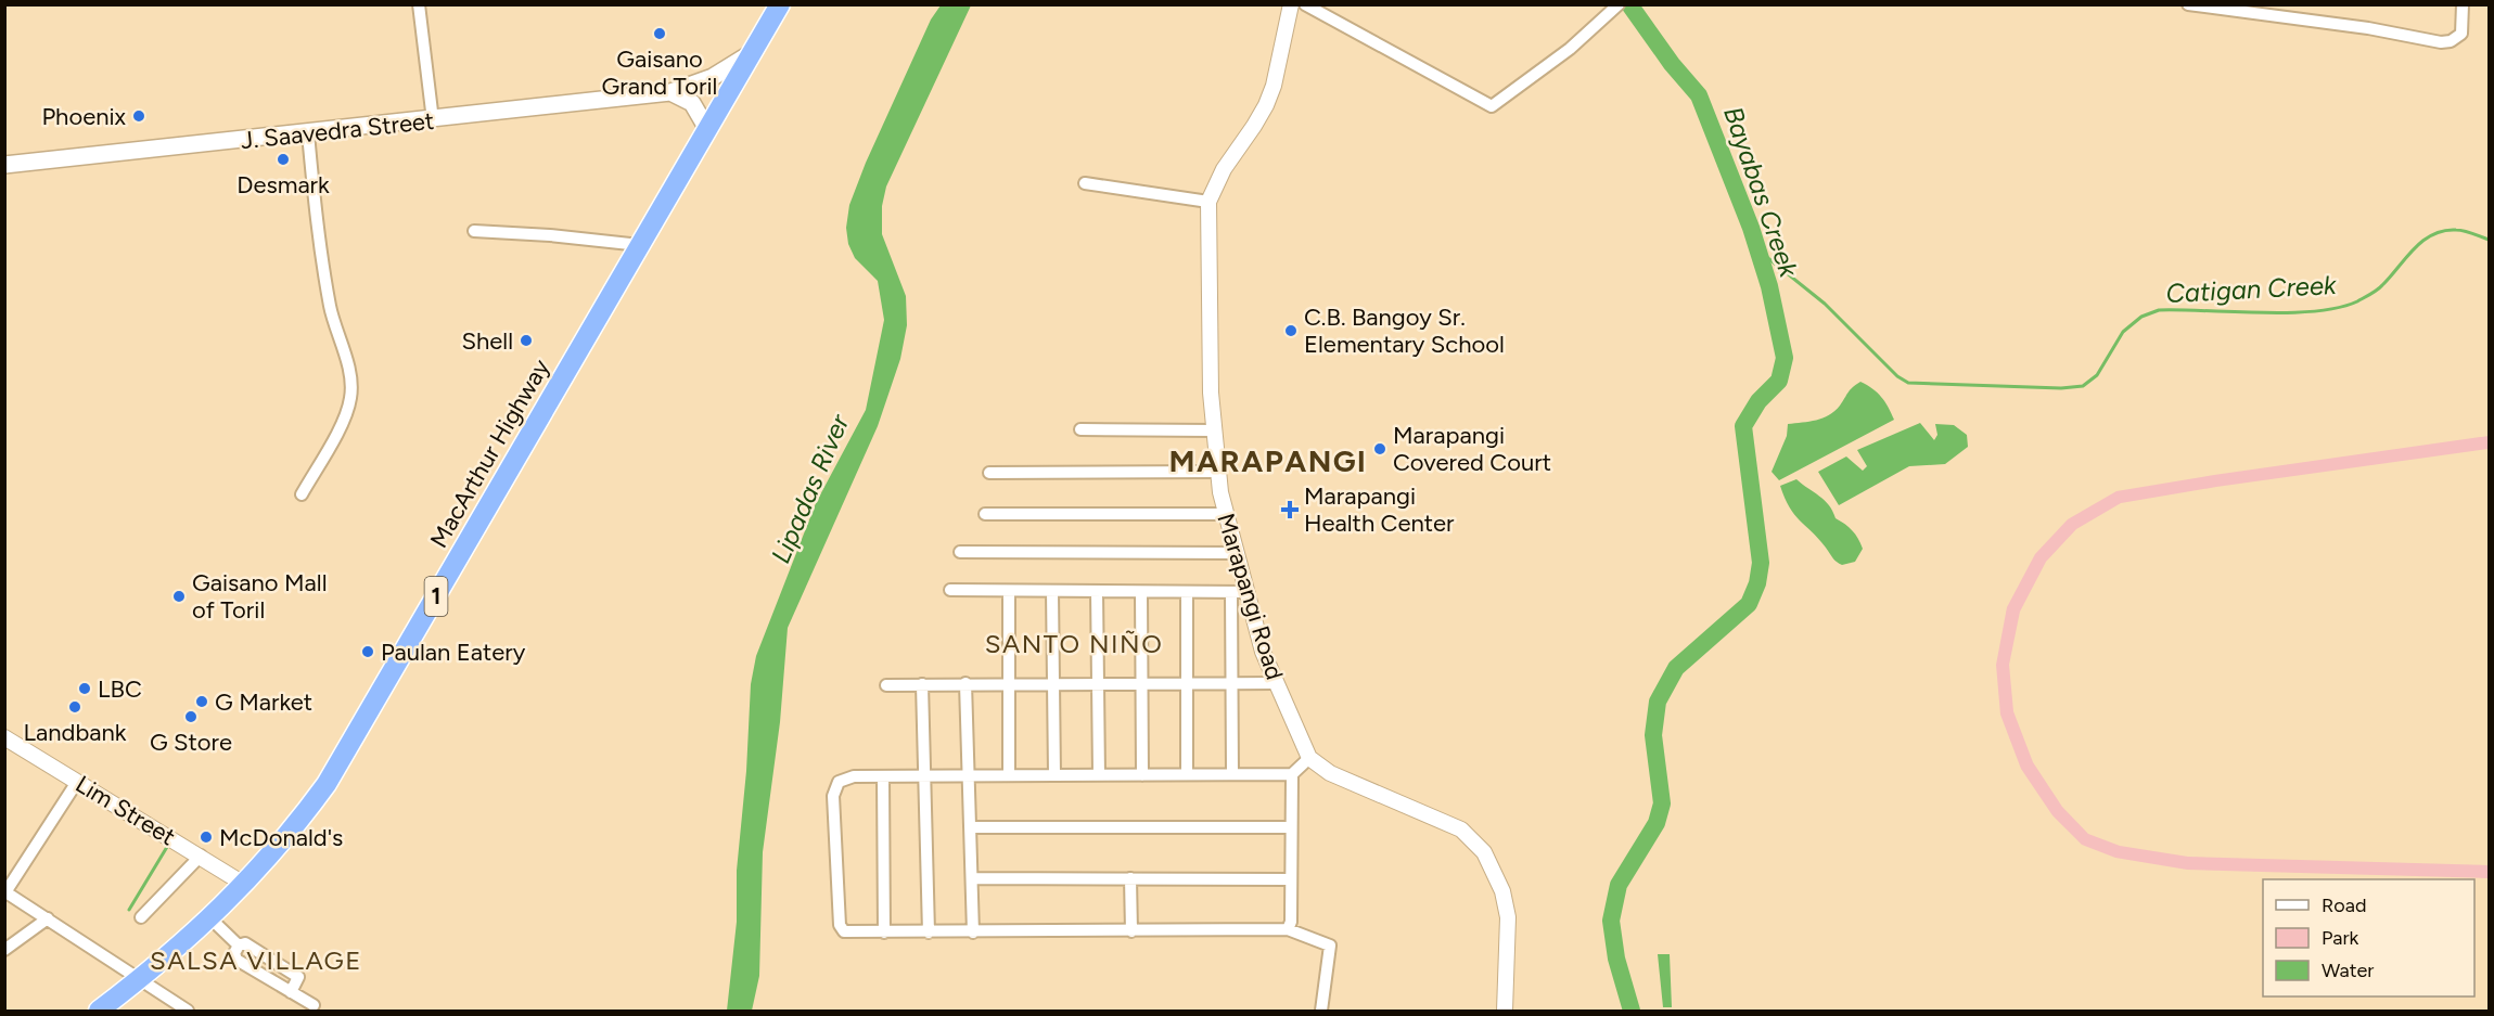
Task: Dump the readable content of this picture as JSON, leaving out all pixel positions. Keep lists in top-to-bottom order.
{
  "streets": {
    "highway": ["MacArthur Highway", "1"],
    "main road": ["J. Saavedra Street"],
    "street": ["Marapangi Road", "Lim Street"]
  },
  "crossings": [
    ["J. Saavedra Street", "MacArthur Highway"],
    ["MacArthur Highway", "Lim Street"]
  ],
  "districts": ["MARAPANGI", "SANTO NIÑO", "SALSA VILLAGE"],
  "water": ["Bayabas Creek", "Catigan Creek", "Lipadas River"],
  "places": {
    "other": [
      "Gaisano Grand Toril",
      "Phoenix",
      "Desmark",
      "C.B. Bangoy Sr. Elementary School",
      "Shell",
      "Marapangi Covered Court",
      "Gaisano Mall of Toril",
      "Paulan Eatery",
      "LBC",
      "G Market",
      "Landbank",
      "G Store",
      "McDonald's"
    ],
    "health": ["Marapangi Health Center"]
  },
  "legend": ["Road", "Park", "Water"]
}
